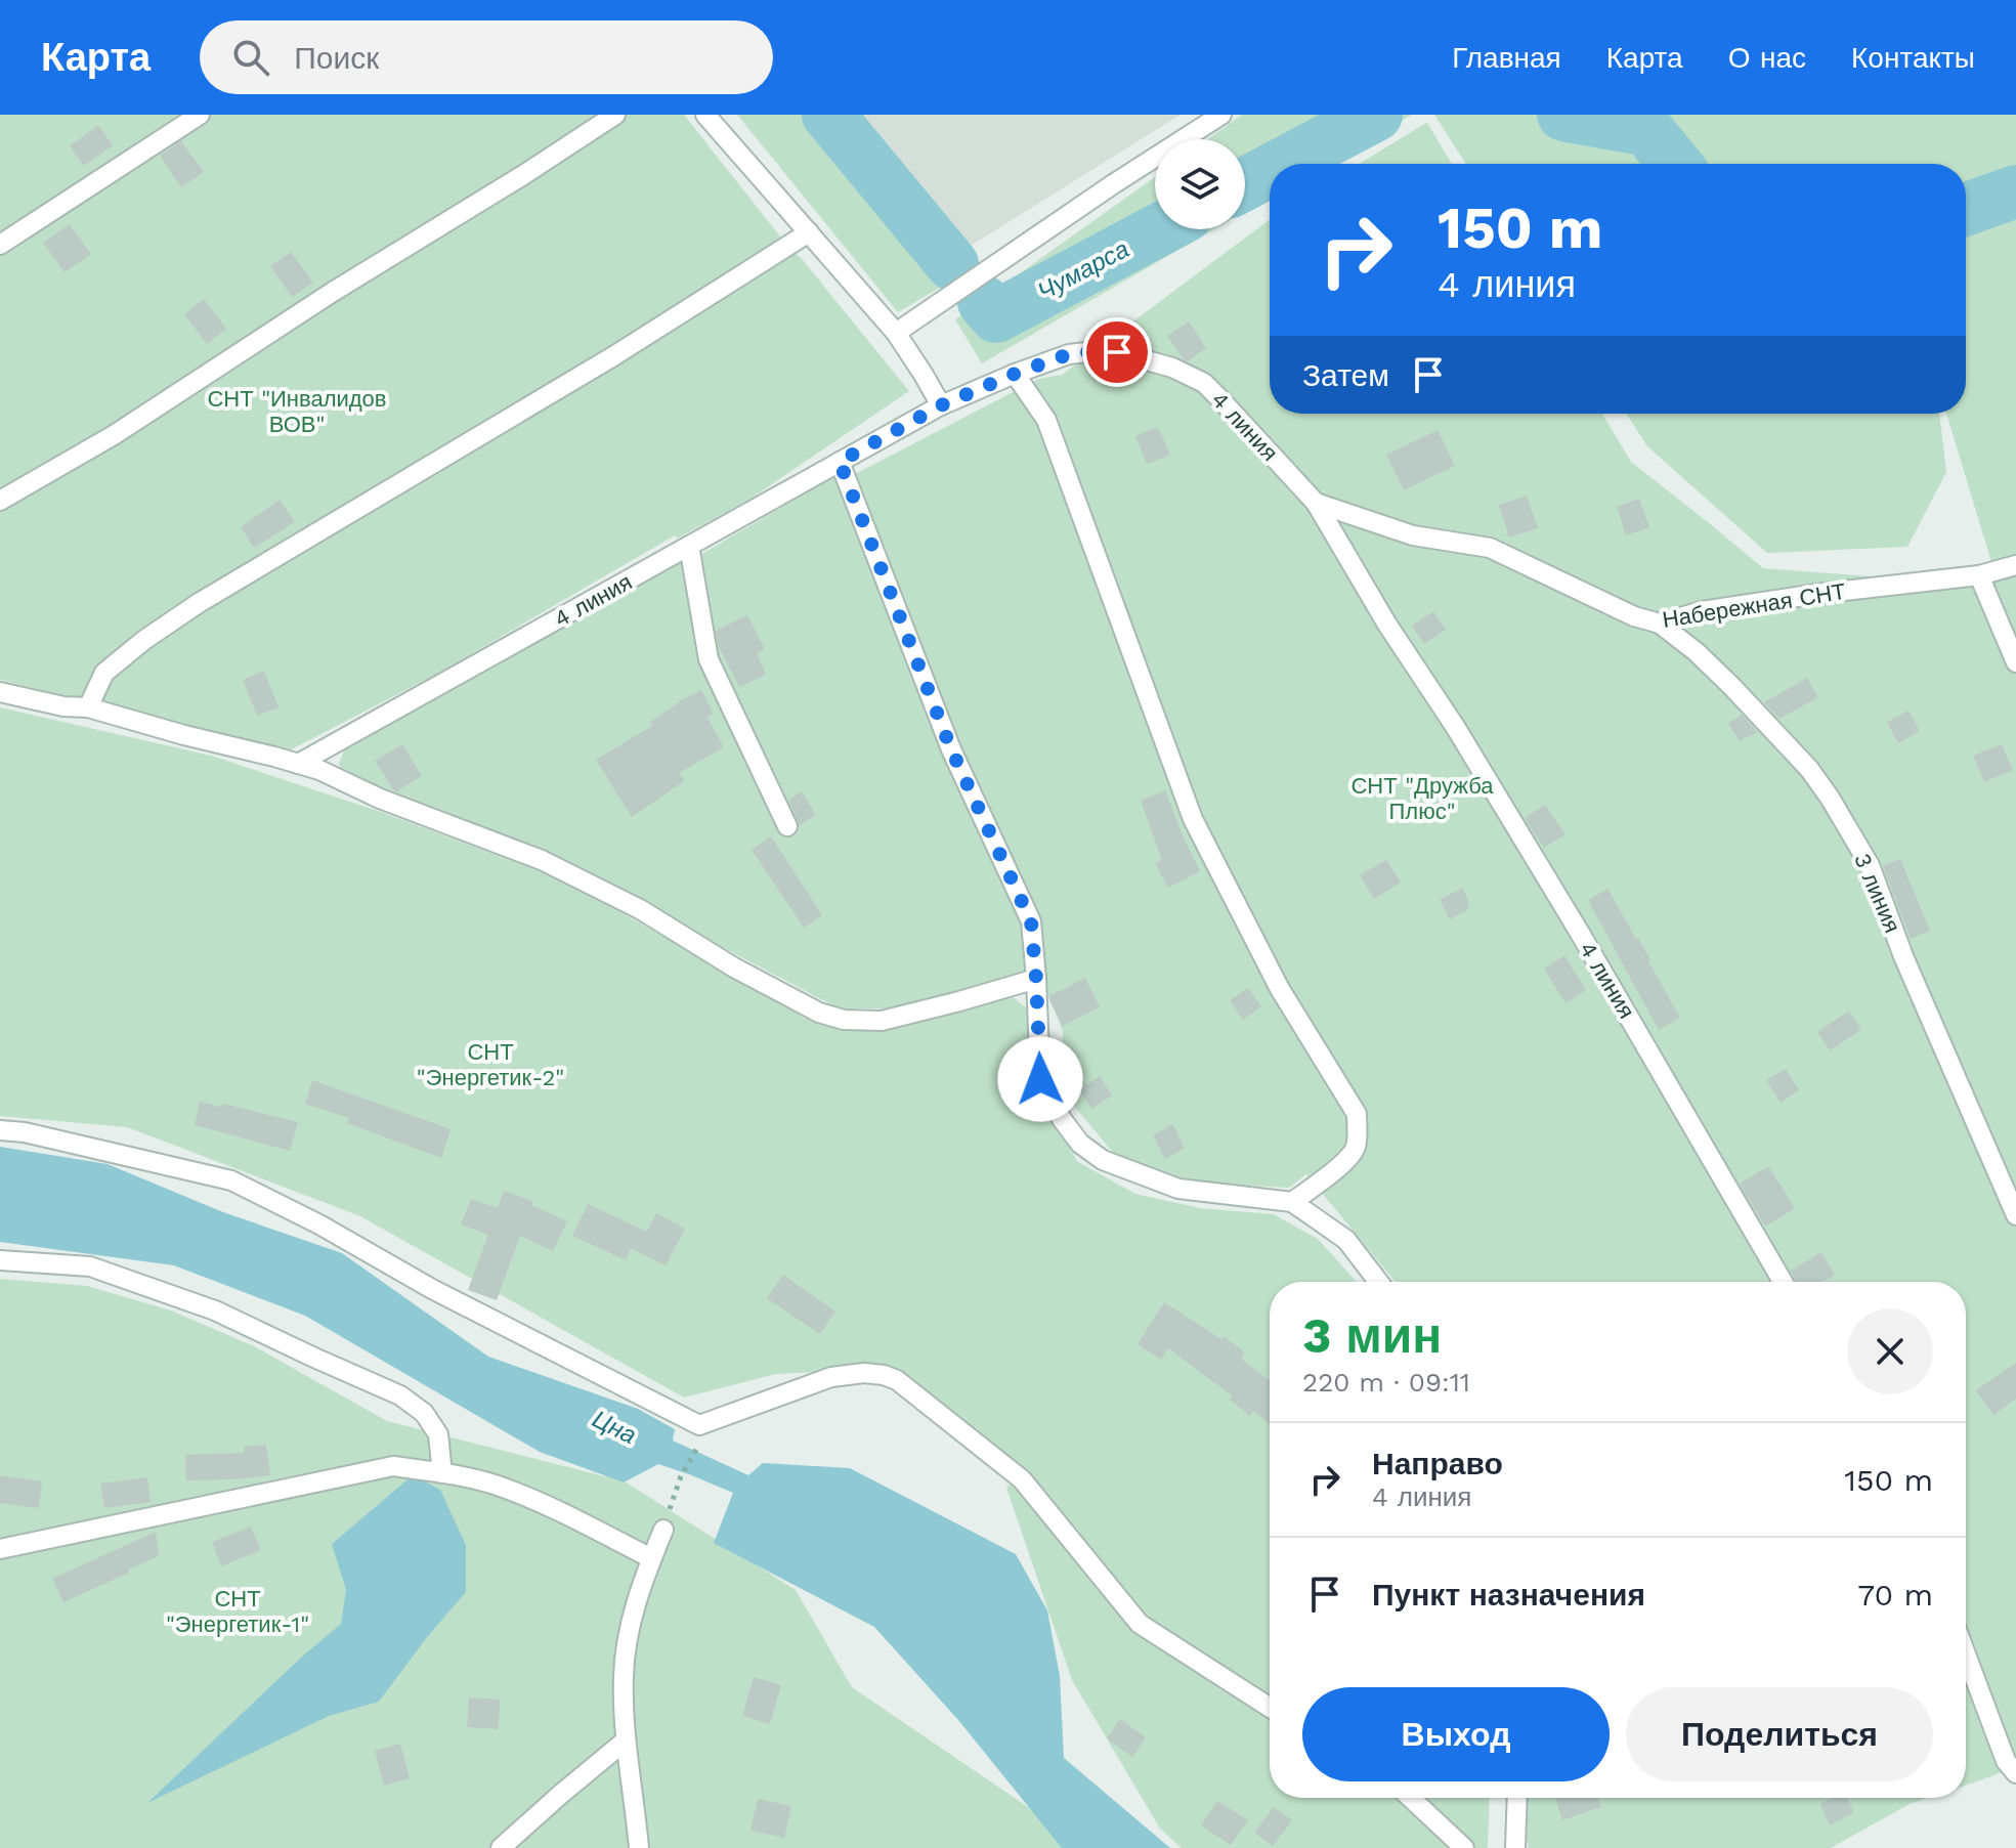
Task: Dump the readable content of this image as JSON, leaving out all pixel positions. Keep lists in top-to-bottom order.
{
  "streets": {
    "lane": ["4 линия", "Набережная СНТ", "3 линия"]
  },
  "crossings": [
    ["4 линия", "Набережная СНТ"],
    ["Набережная СНТ", "3 линия"]
  ],
  "water": ["Чумарса", "Цна"],
  "parks": [
    "СНТ \"Инвалидов ВОВ\"",
    "СНТ \"Дружба Плюс\"",
    "СНТ \"Энергетик-2\"",
    "СНТ \"Энергетик-1\""
  ],
  "page": {
    "header": "Карта",
    "search": "Поиск",
    "nav": [
      "Главная",
      "Карта",
      "О нас",
      "Контакты"
    ],
    "turn": ["150 m", "4 линия"],
    "then": "Затем",
    "heading": ["3 мин", "220 m · 09:11"],
    "list": [
      {
        "name": "Направо",
        "note": "4 линия",
        "value": "150 m"
      },
      {
        "name": "Пункт назначения",
        "value": "70 m"
      }
    ],
    "buttons": ["Выход", "Поделиться"]
  }
}
